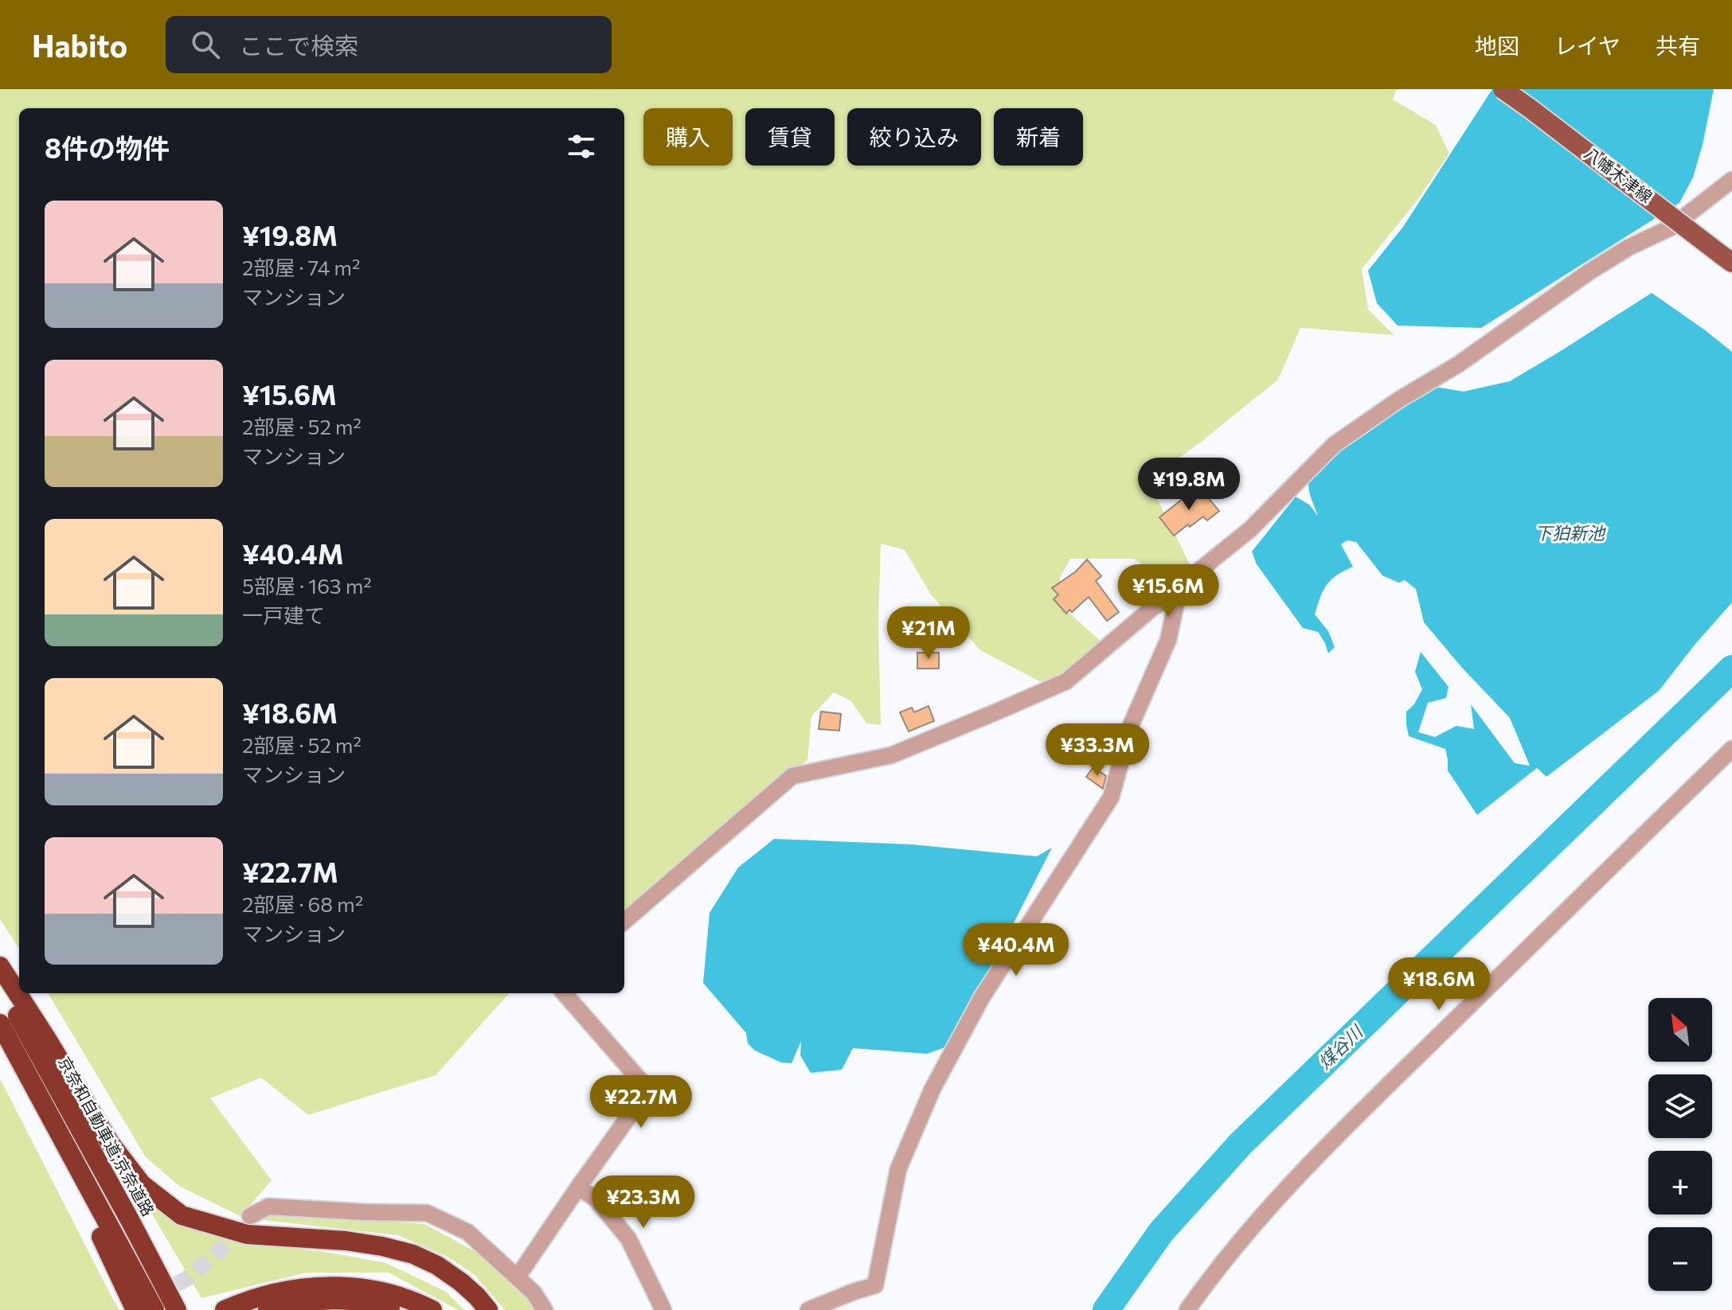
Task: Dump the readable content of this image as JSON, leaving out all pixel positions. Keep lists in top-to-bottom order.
{
  "streets": {
    "highway": ["京奈和自動車道;京奈道路"],
    "main road": ["八幡木津線"]
  },
  "water": ["下狛新池", "煤谷川"],
  "north": "top left",
  "page": {
    "header": "Habito",
    "search": "ここで検索",
    "nav": ["地図", "レイヤ", "共有"],
    "chip": [
      "購入",
      "賃貸",
      "絞り込み",
      "新着"
    ],
    "heading": "8件の物件",
    "list": [
      {
        "name": "¥19.8M",
        "note": "2部屋 · 74 m² · マンション"
      },
      {
        "name": "¥15.6M",
        "note": "2部屋 · 52 m² · マンション"
      },
      {
        "name": "¥40.4M",
        "note": "5部屋 · 163 m² · 一戸建て"
      },
      {
        "name": "¥18.6M",
        "note": "2部屋 · 52 m² · マンション"
      },
      {
        "name": "¥22.7M",
        "note": "2部屋 · 68 m² · マンション"
      }
    ],
    "price": [
      "¥19.8M",
      "¥15.6M",
      "¥21M",
      "¥33.3M",
      "¥40.4M",
      "¥18.6M",
      "¥22.7M",
      "¥23.3M"
    ],
    "map_buttons": ["+", "−"]
  }
}
